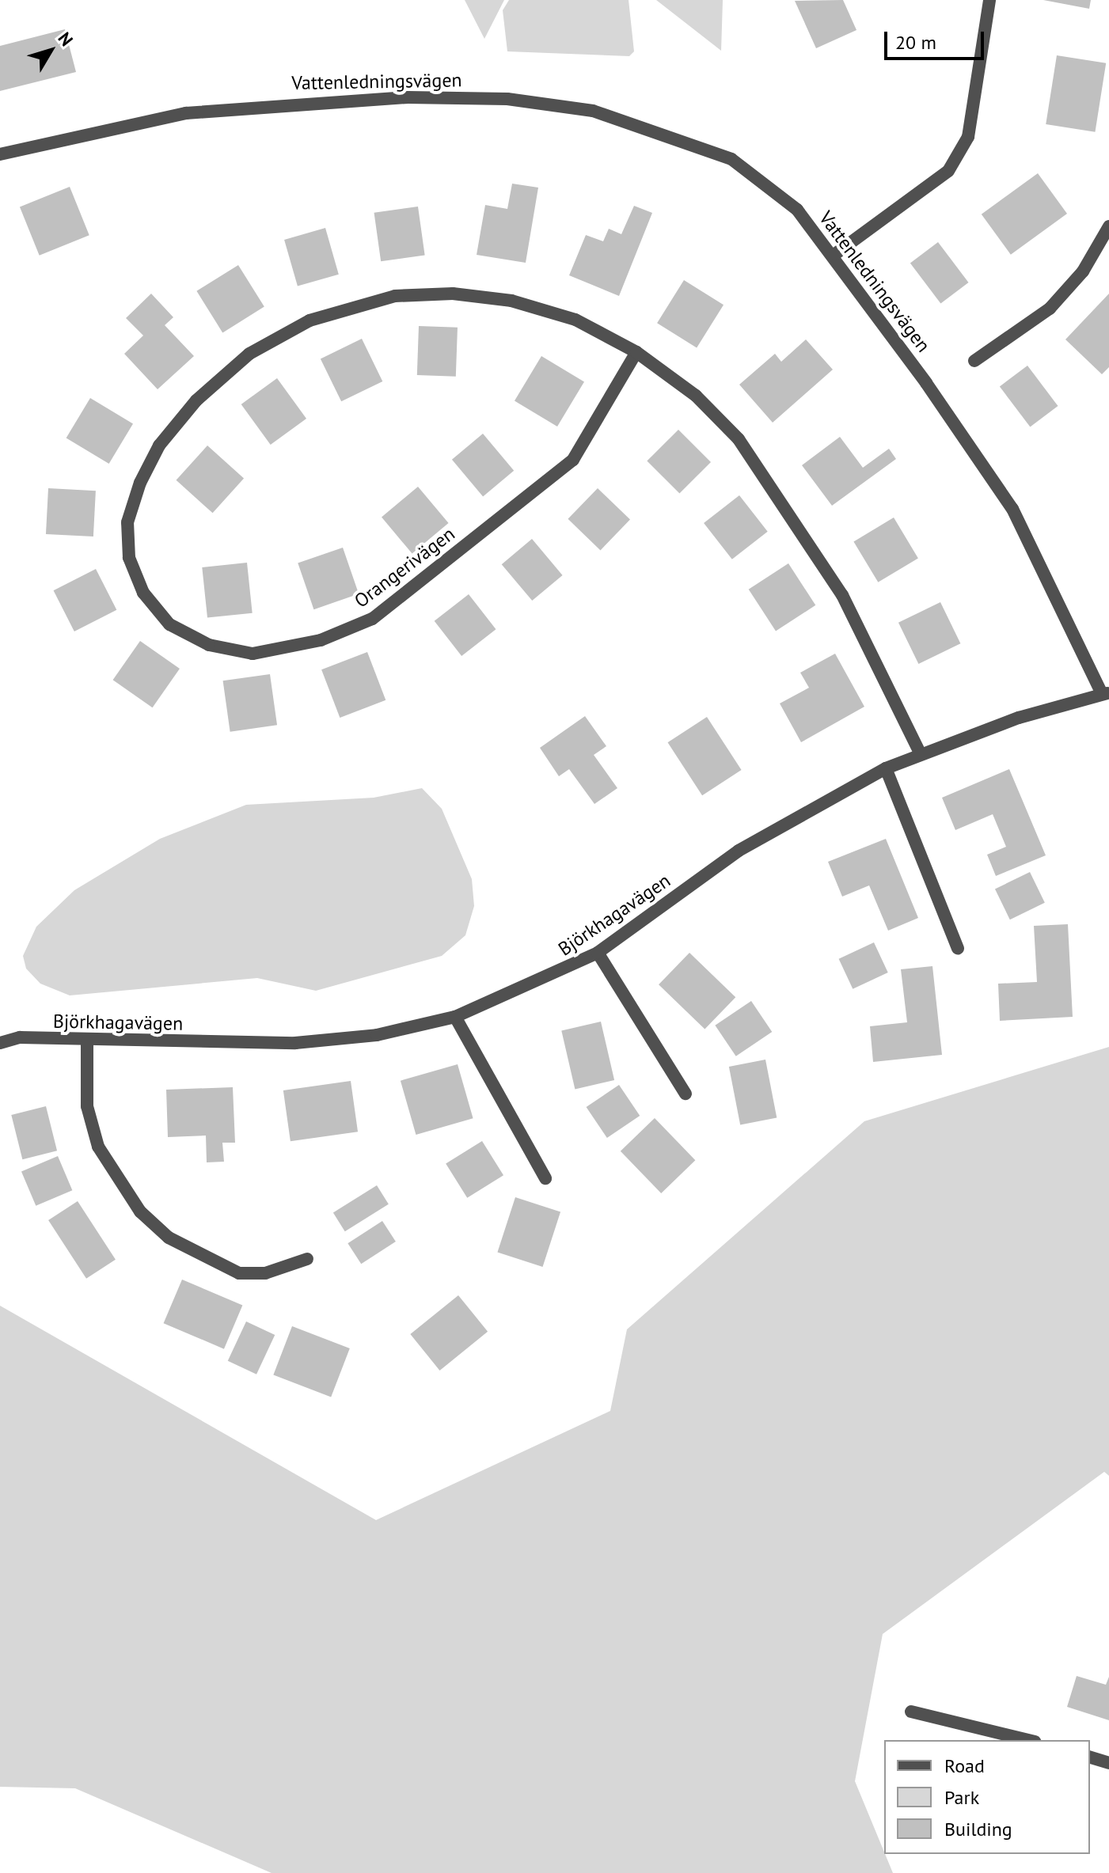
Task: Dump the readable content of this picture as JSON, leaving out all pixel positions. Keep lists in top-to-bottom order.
{
  "streets": {
    "street": ["Vattenledningsvägen", "Orangerivägen", "Björkhagavägen"]
  },
  "crossings": [
    ["Vattenledningsvägen", "Björkhagavägen"],
    ["Orangerivägen", "Björkhagavägen"]
  ],
  "legend": ["Road", "Park", "Building"],
  "scale_bar": "20 m",
  "north": "top right"
}
